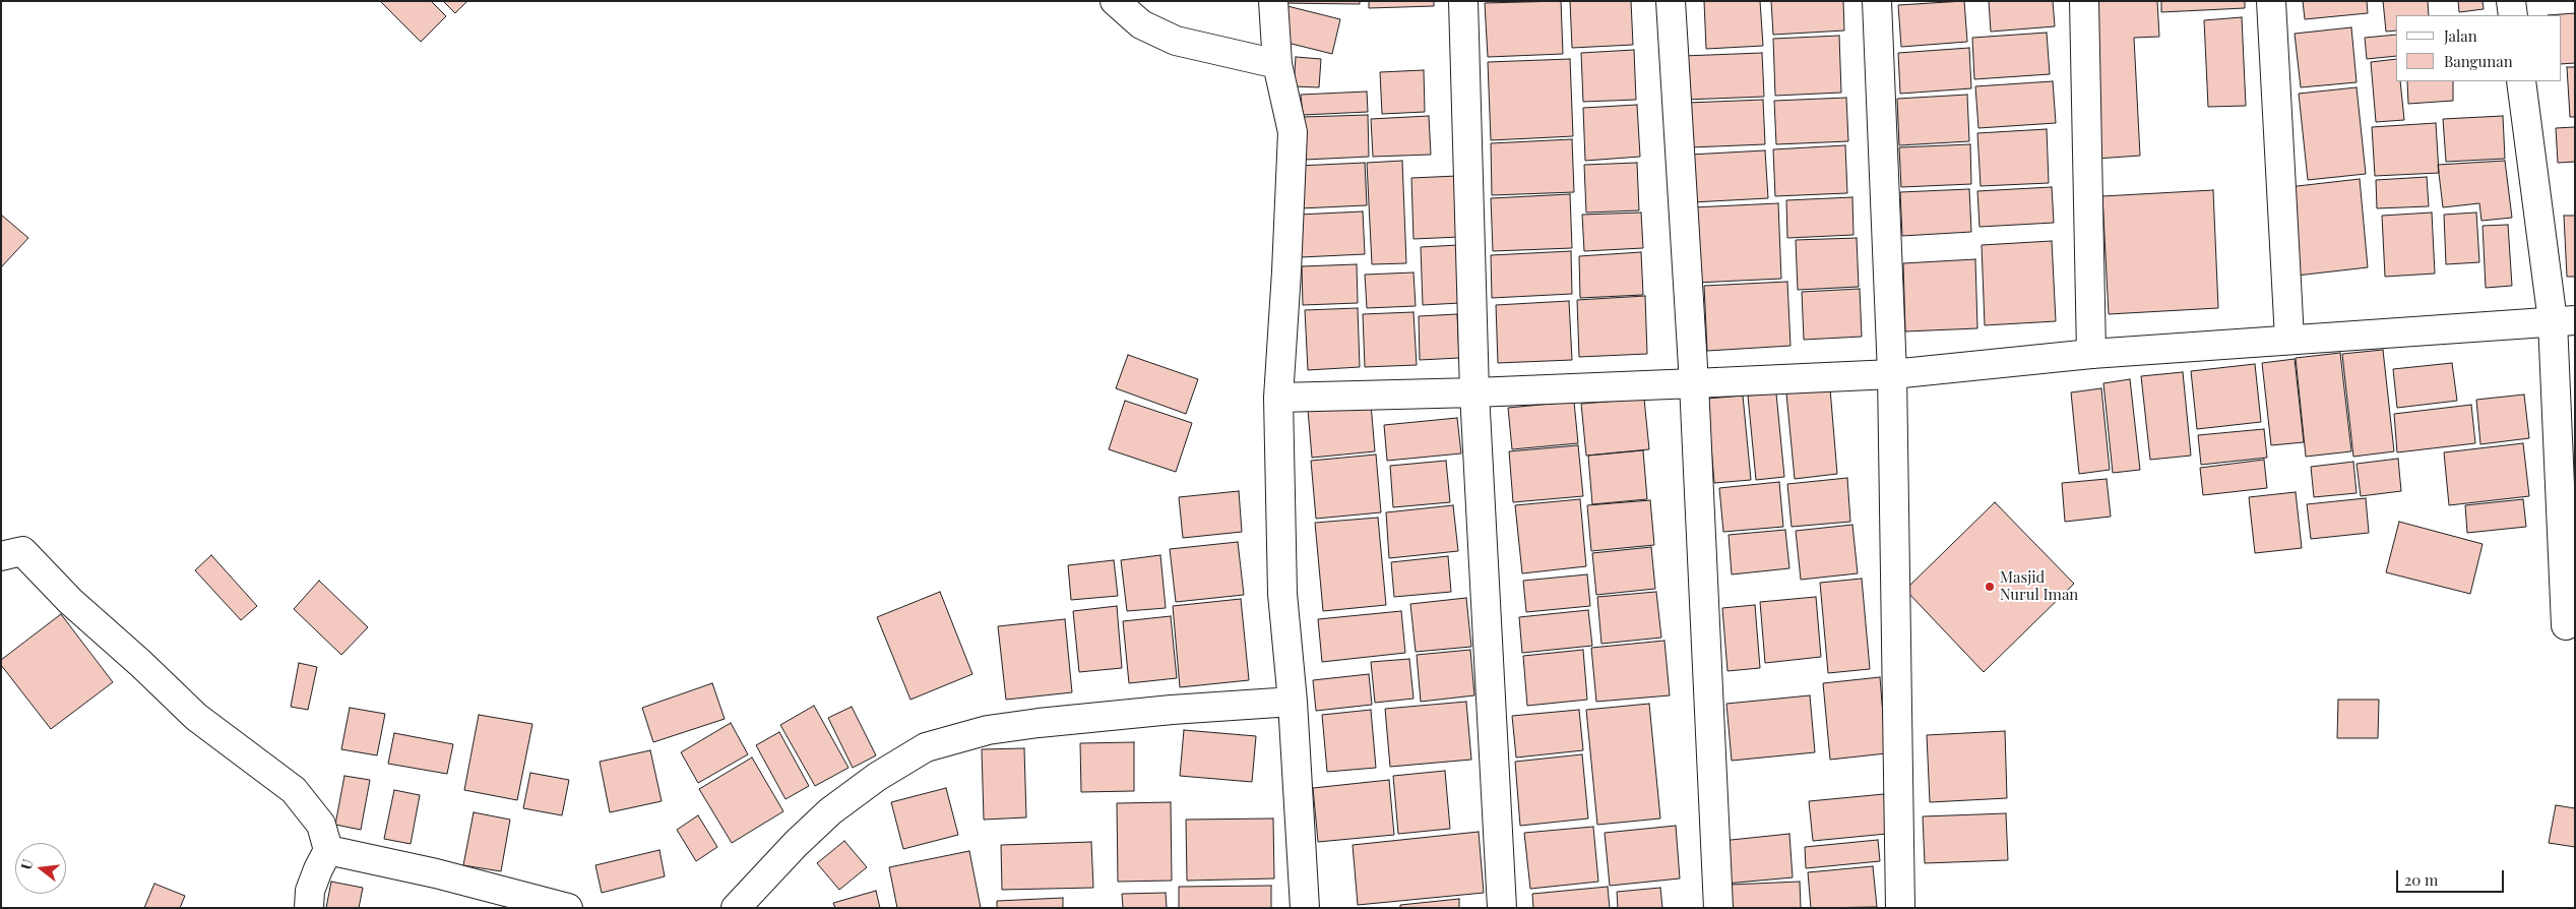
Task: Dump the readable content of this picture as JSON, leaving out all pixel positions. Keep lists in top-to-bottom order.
{
  "places": ["Masjid Nurul Iman"],
  "legend": ["Jalan", "Bangunan"],
  "scale_bar": "20 m",
  "north": "left"
}
